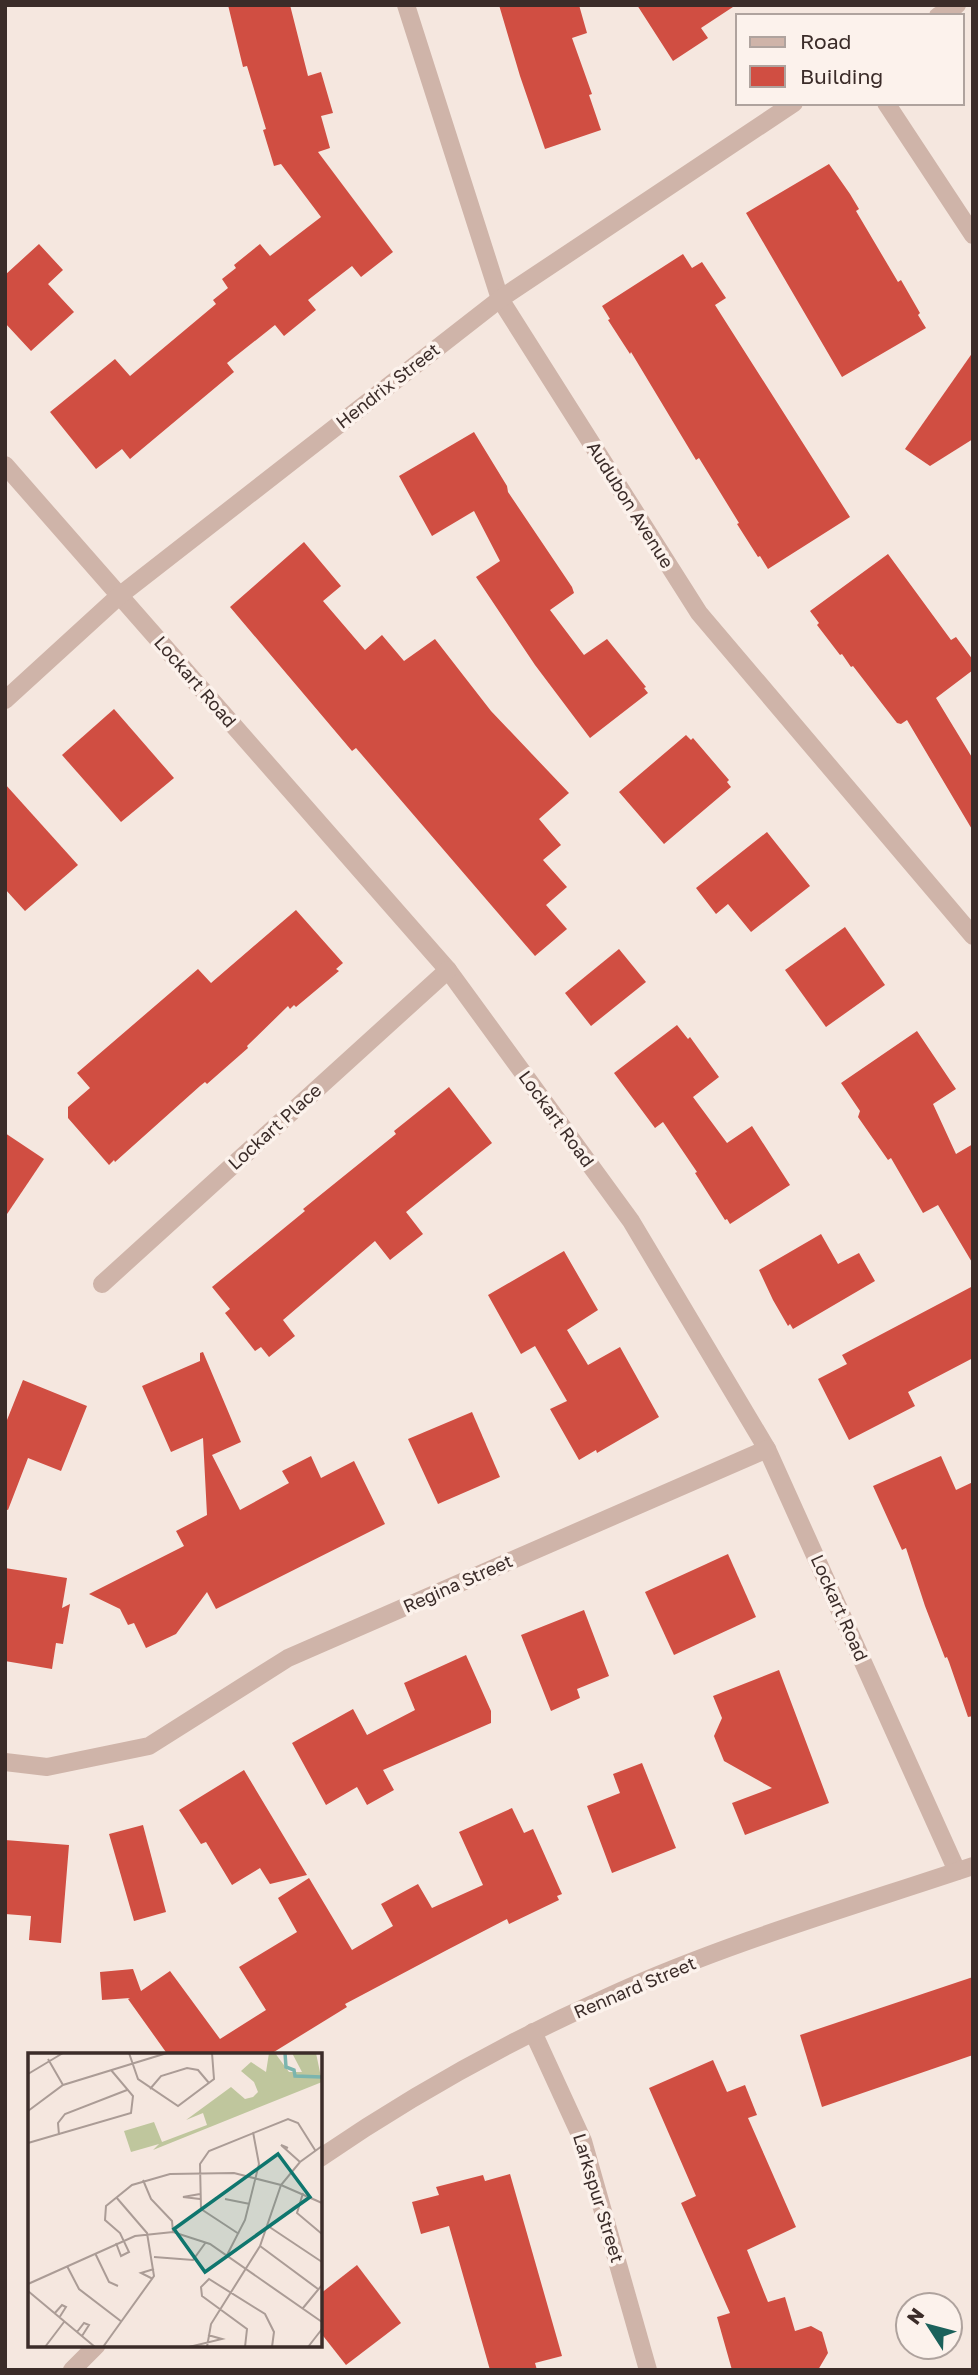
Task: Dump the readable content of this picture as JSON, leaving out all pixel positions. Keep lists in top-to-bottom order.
{
  "streets": {
    "street": [
      "Hendrix Street",
      "Audubon Avenue",
      "Lockart Road",
      "Lockart Place",
      "Regina Street",
      "Rennard Street",
      "Larkspur Street"
    ]
  },
  "crossings": [
    ["Hendrix Street", "Audubon Avenue"],
    ["Hendrix Street", "Lockart Road"],
    ["Lockart Road", "Lockart Place"],
    ["Lockart Road", "Regina Street"],
    ["Lockart Road", "Rennard Street"],
    ["Rennard Street", "Larkspur Street"]
  ],
  "legend": ["Road", "Building"],
  "north": "top left"
}
